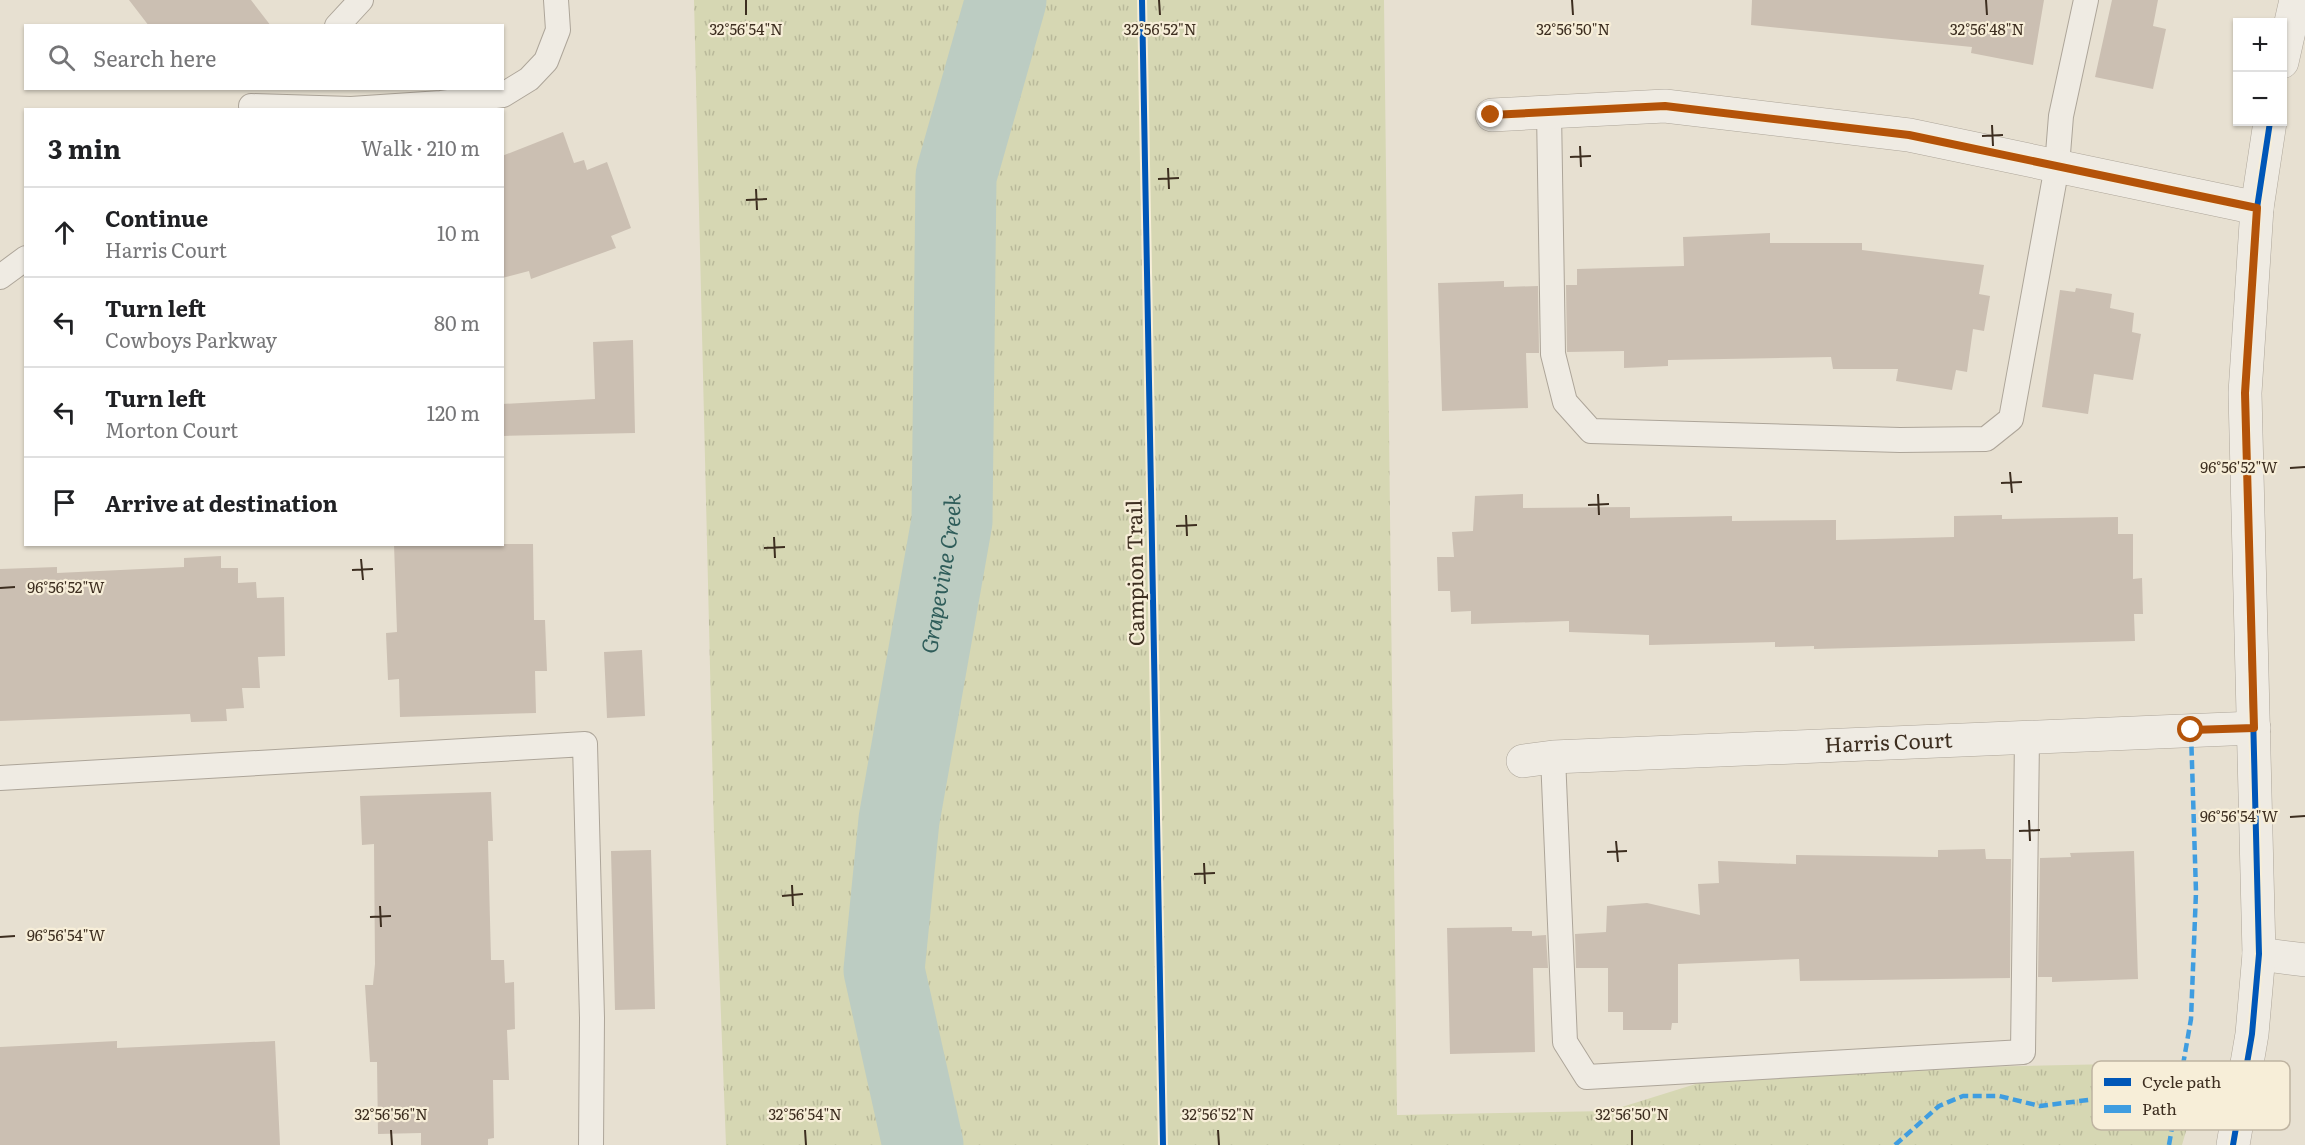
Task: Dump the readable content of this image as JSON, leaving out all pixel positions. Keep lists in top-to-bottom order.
{
  "streets": {
    "street": ["Harris Court"],
    "cycle path": ["Campion Trail"]
  },
  "water": ["Grapevine Creek"],
  "legend": ["Cycle path", "Path"],
  "page": {
    "map_buttons": ["+", "−"],
    "search": "Search here",
    "heading": ["3 min", "Walk · 210 m"],
    "list": [
      ["Continue", "Harris Court", "10 m"],
      ["Turn left", "Cowboys Parkway", "80 m"],
      ["Turn left", "Morton Court", "120 m"],
      "Arrive at destination"
    ]
  },
  "coordinates": [
    "32°56'54\"N",
    "32°56'52\"N",
    "32°56'50\"N",
    "32°56'48\"N",
    "96°56'52\"W",
    "96°56'54\"W",
    "32°56'56\"N"
  ]
}
